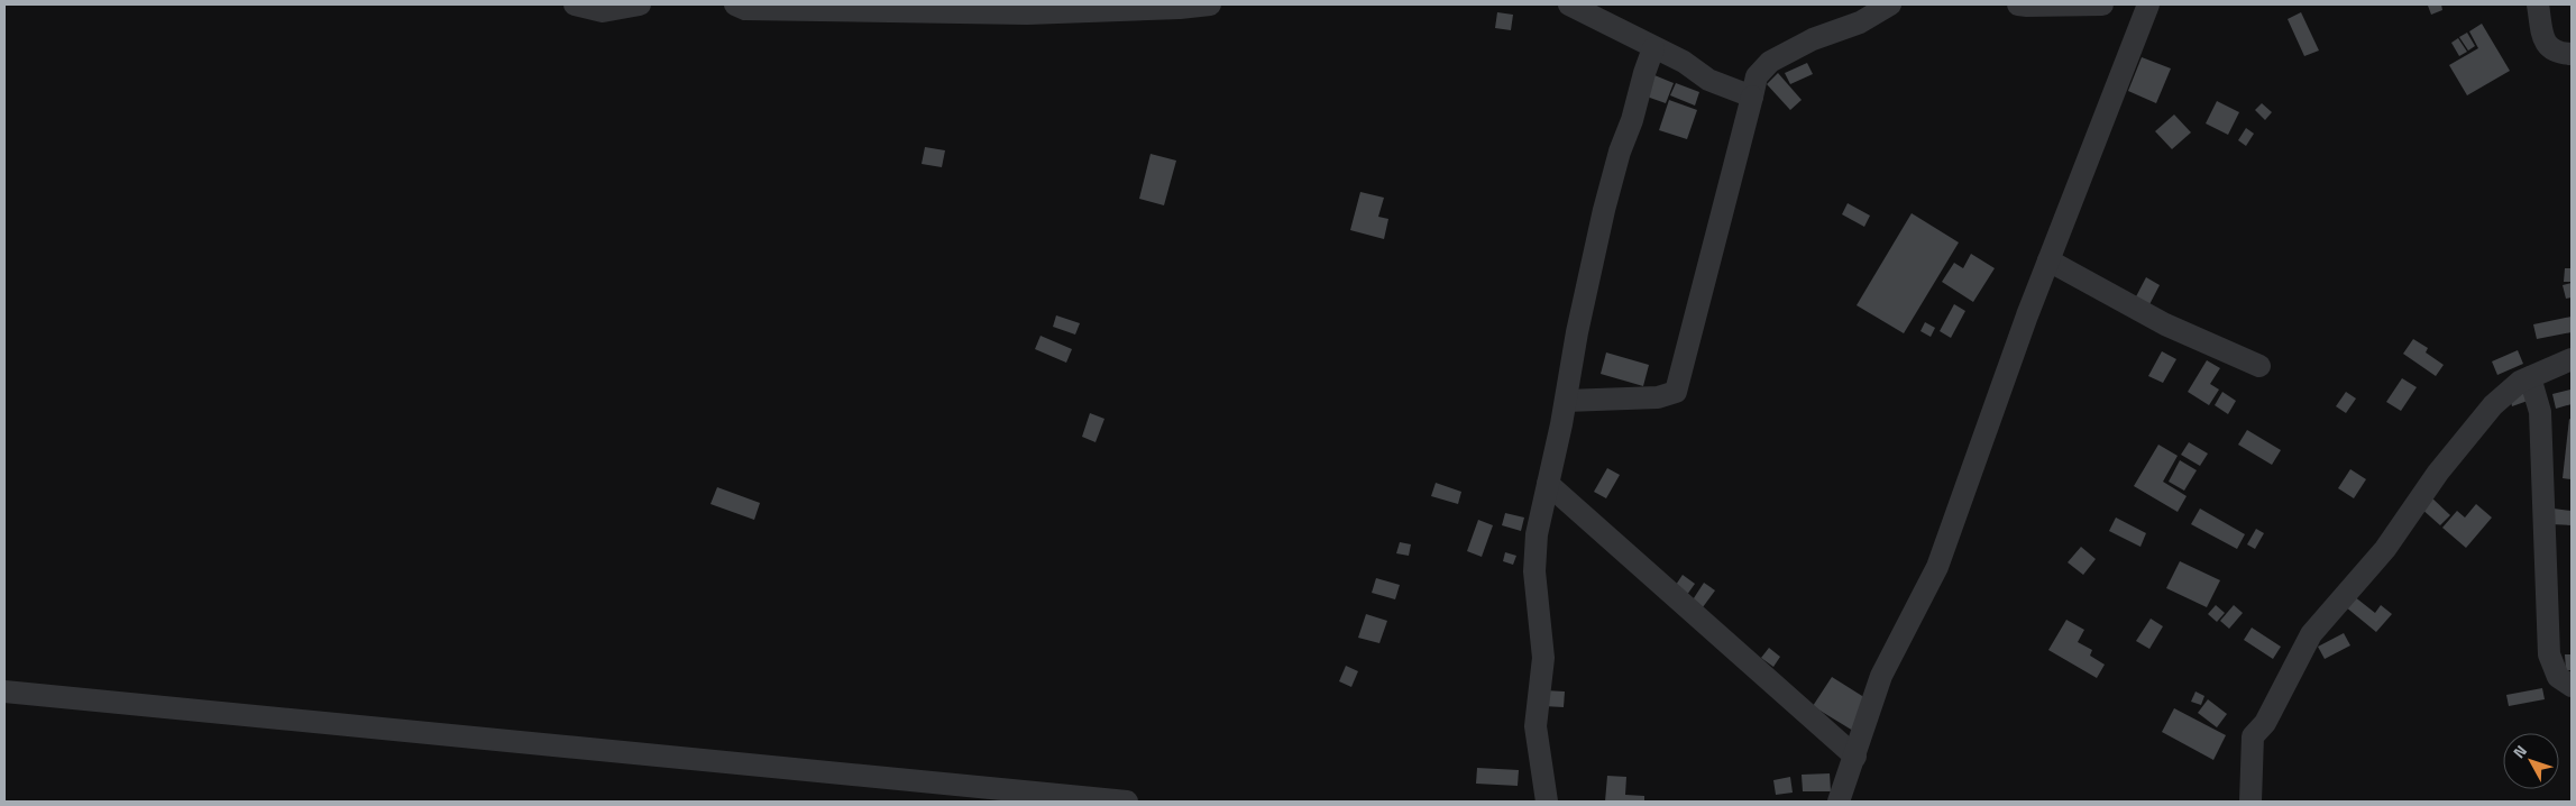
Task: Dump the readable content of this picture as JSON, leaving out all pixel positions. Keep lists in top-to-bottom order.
{
  "north": "top left"
}
